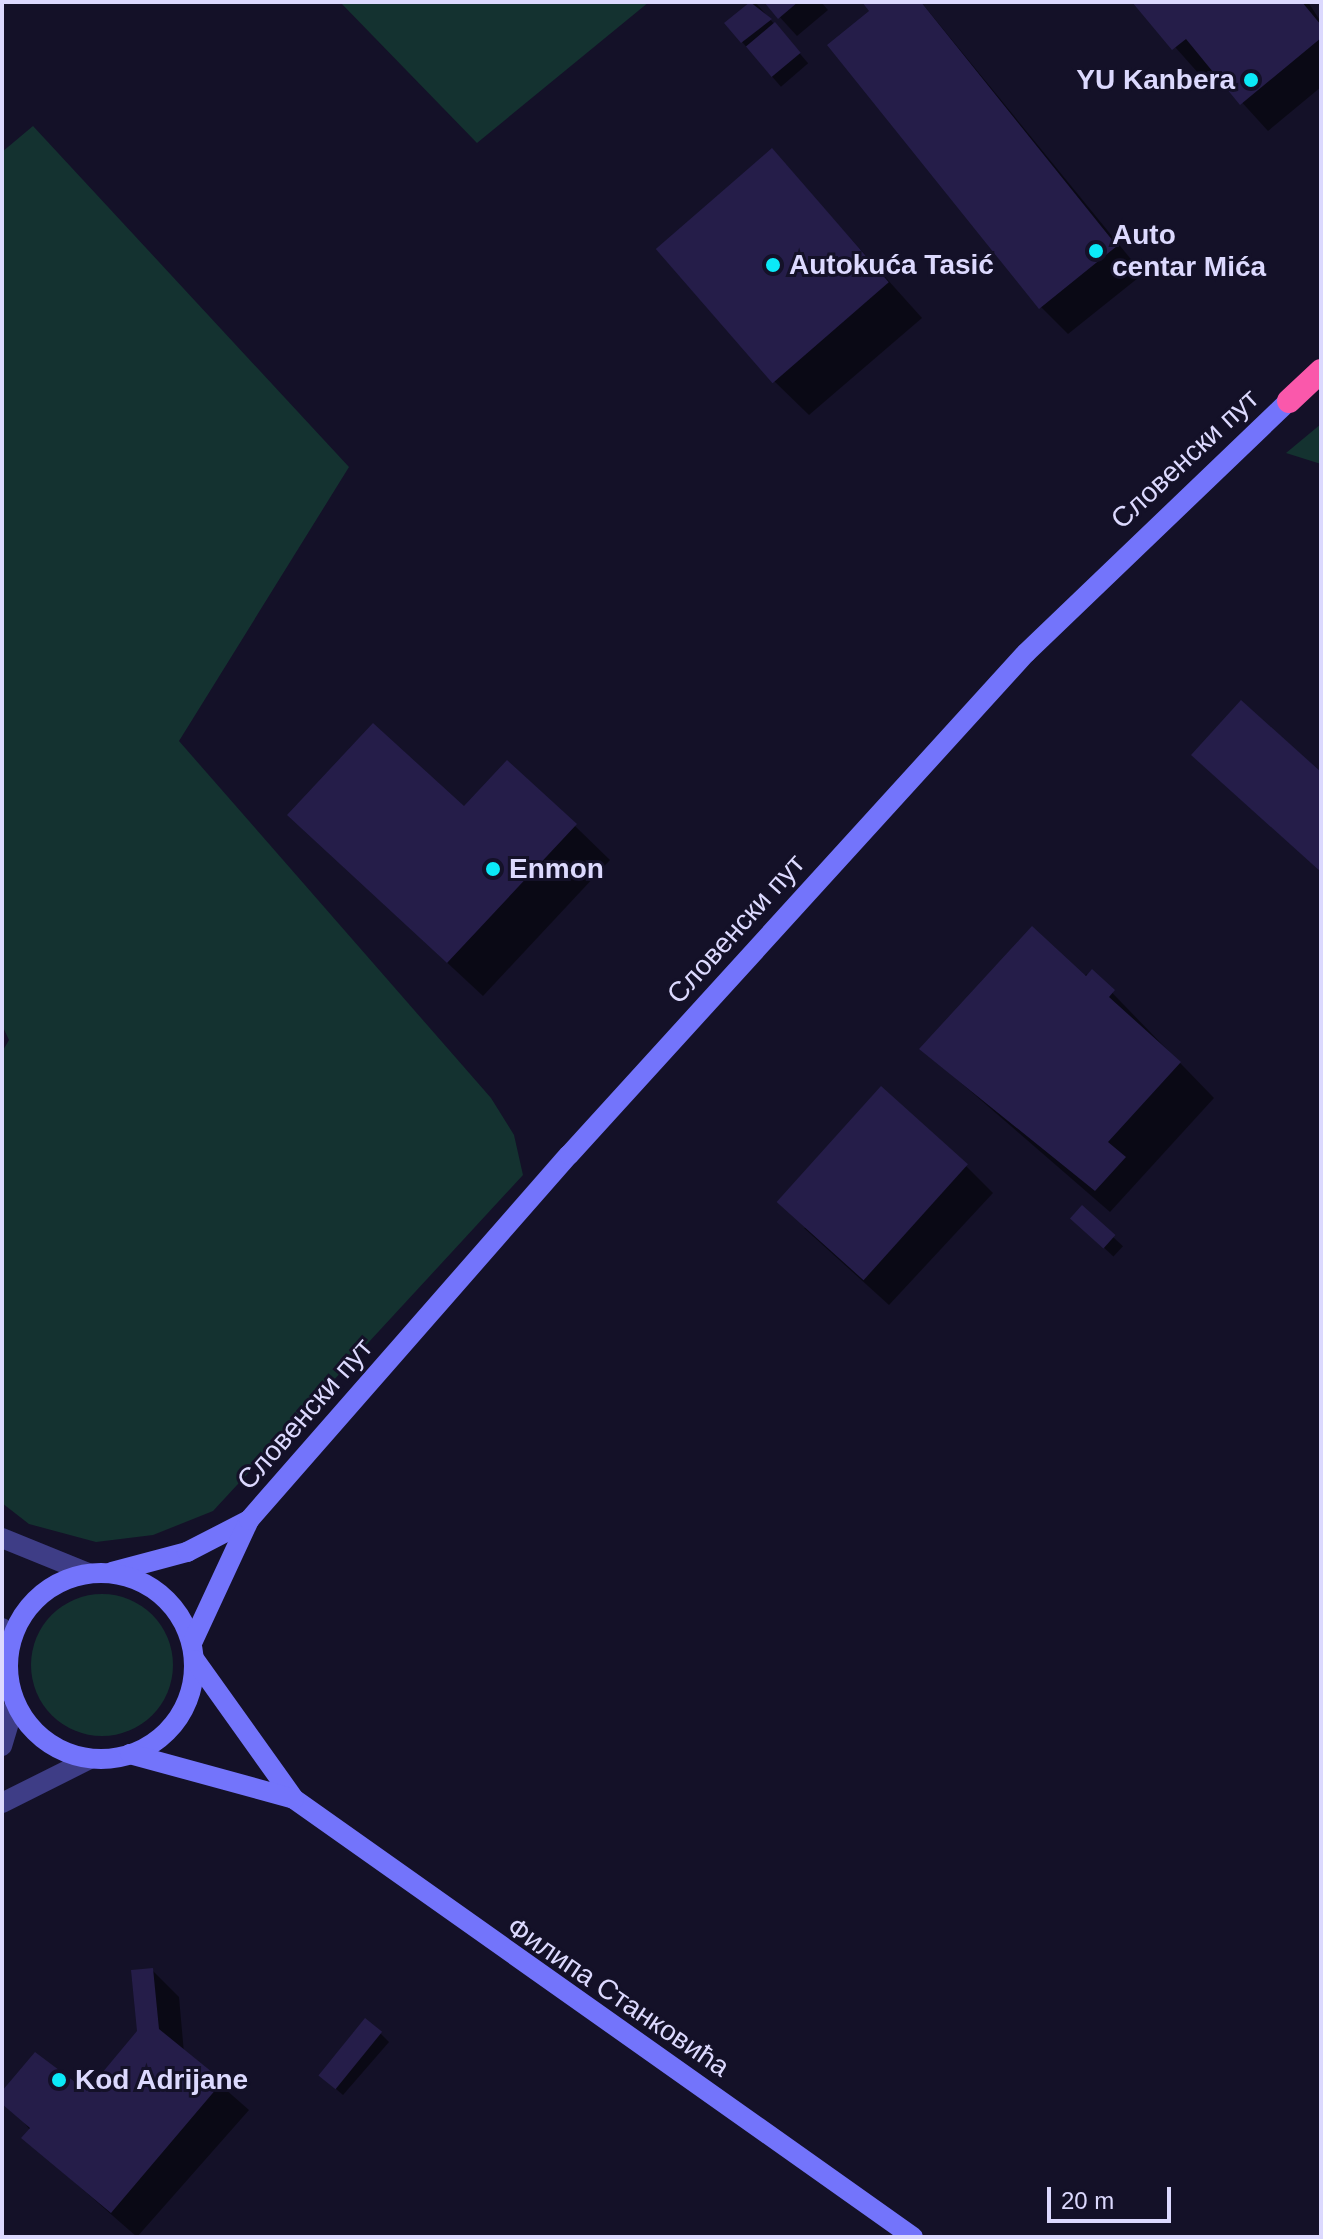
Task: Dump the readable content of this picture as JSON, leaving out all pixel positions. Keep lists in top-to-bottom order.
{
  "streets": {
    "main road": ["Словенски пут", "Филипа Станковића"]
  },
  "crossings": [
    ["Словенски пут", "Филипа Станковића"]
  ],
  "places": [
    "YU Kanbera",
    "Auto centar Mića",
    "Autokuća Tasić",
    "Enmon",
    "Kod Adrijane"
  ],
  "scale_bar": "20 m"
}
